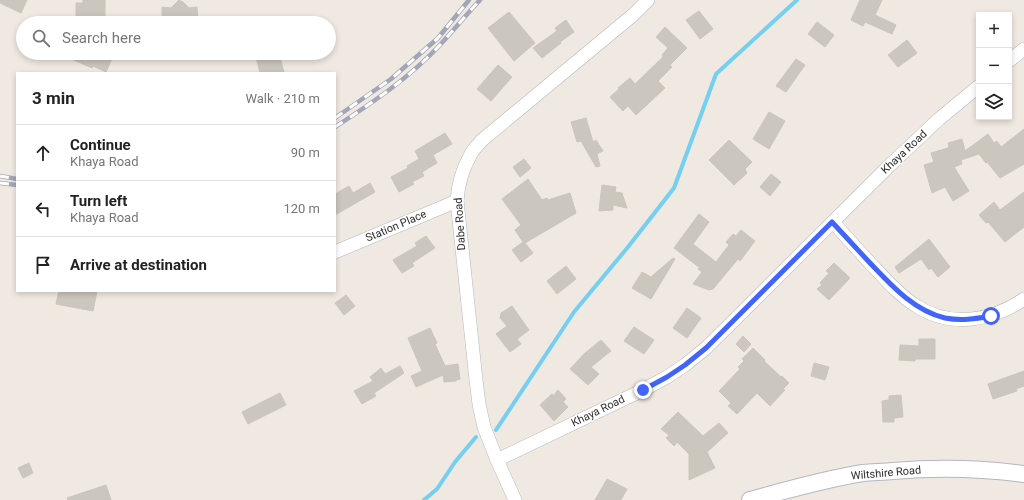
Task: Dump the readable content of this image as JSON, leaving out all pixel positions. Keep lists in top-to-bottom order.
{
  "streets": {
    "street": [
      "Khaya Road",
      "Dabe Road",
      "Station Place",
      "Wiltshire Road"
    ]
  },
  "crossings": [
    ["Khaya Road", "Dabe Road"],
    ["Dabe Road", "Station Place"]
  ],
  "page": {
    "map_buttons": ["+", "−"],
    "search": "Search here",
    "heading": ["3 min", "Walk · 210 m"],
    "list": [
      ["Continue", "Khaya Road", "90 m"],
      ["Turn left", "Khaya Road", "120 m"],
      "Arrive at destination"
    ]
  }
}
